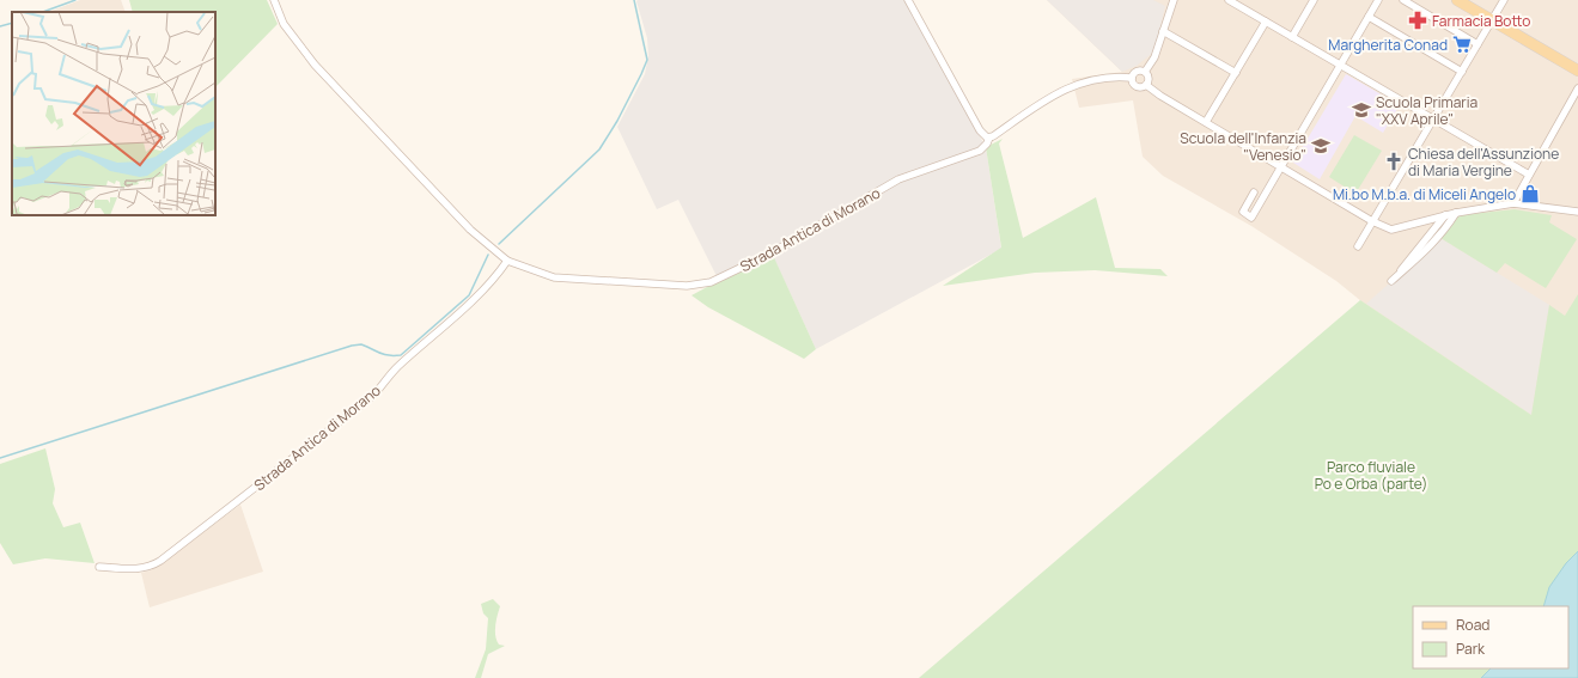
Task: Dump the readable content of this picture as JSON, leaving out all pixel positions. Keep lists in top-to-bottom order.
{
  "streets": {
    "street": ["Strada Antica di Morano"]
  },
  "parks": ["Parco fluviale Po e Orba (parte)"],
  "places": {
    "pharmacy": ["Farmacia Botto"],
    "supermarket": ["Margherita Conad"],
    "school or university": ["Scuola Primaria \"XXV Aprile\"", "Scuola dell'Infanzia \"Venesio\""],
    "church": ["Chiesa dell'Assunzione di Maria Vergine"],
    "shop": ["Mi.bo M.b.a. di Miceli Angelo"]
  },
  "legend": ["Road", "Park"]
}
